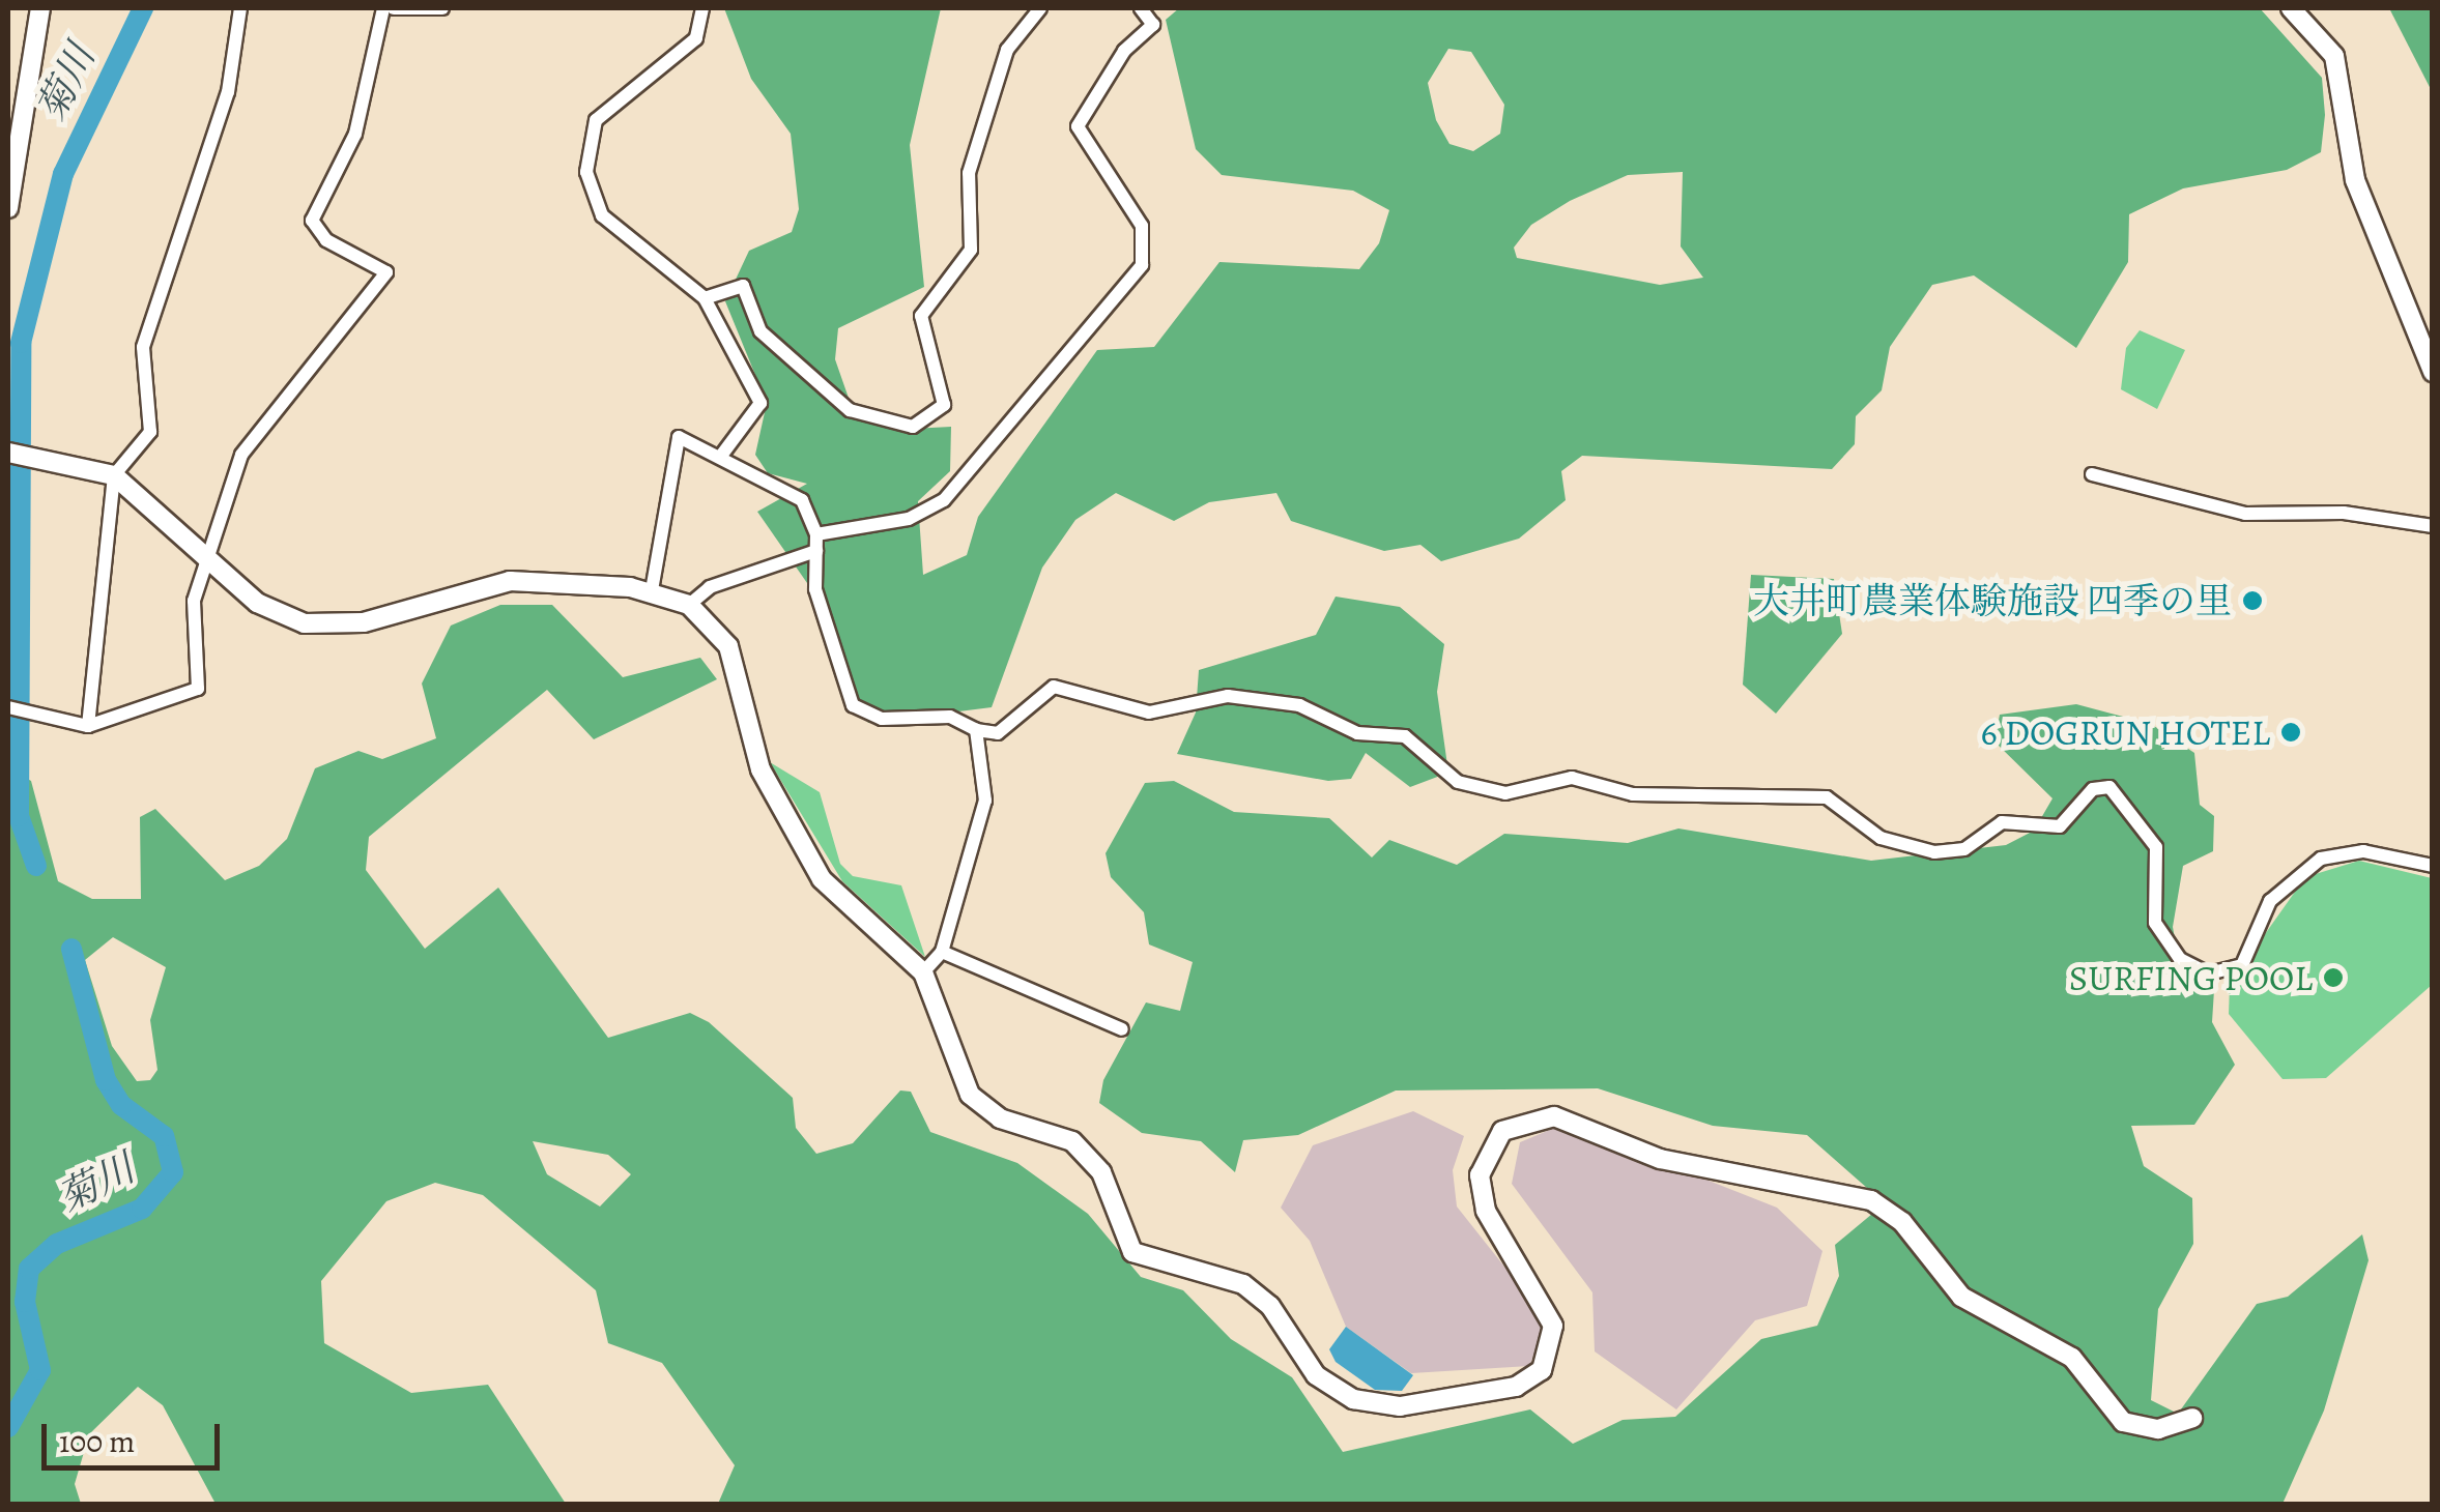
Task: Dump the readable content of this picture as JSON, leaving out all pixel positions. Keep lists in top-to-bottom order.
{
  "water": ["菊川"],
  "places": ["大井町農業体験施設 四季の里", "6 DOGRUN HOTEL", "SURFING POOL"],
  "scale_bar": "100 m"
}
